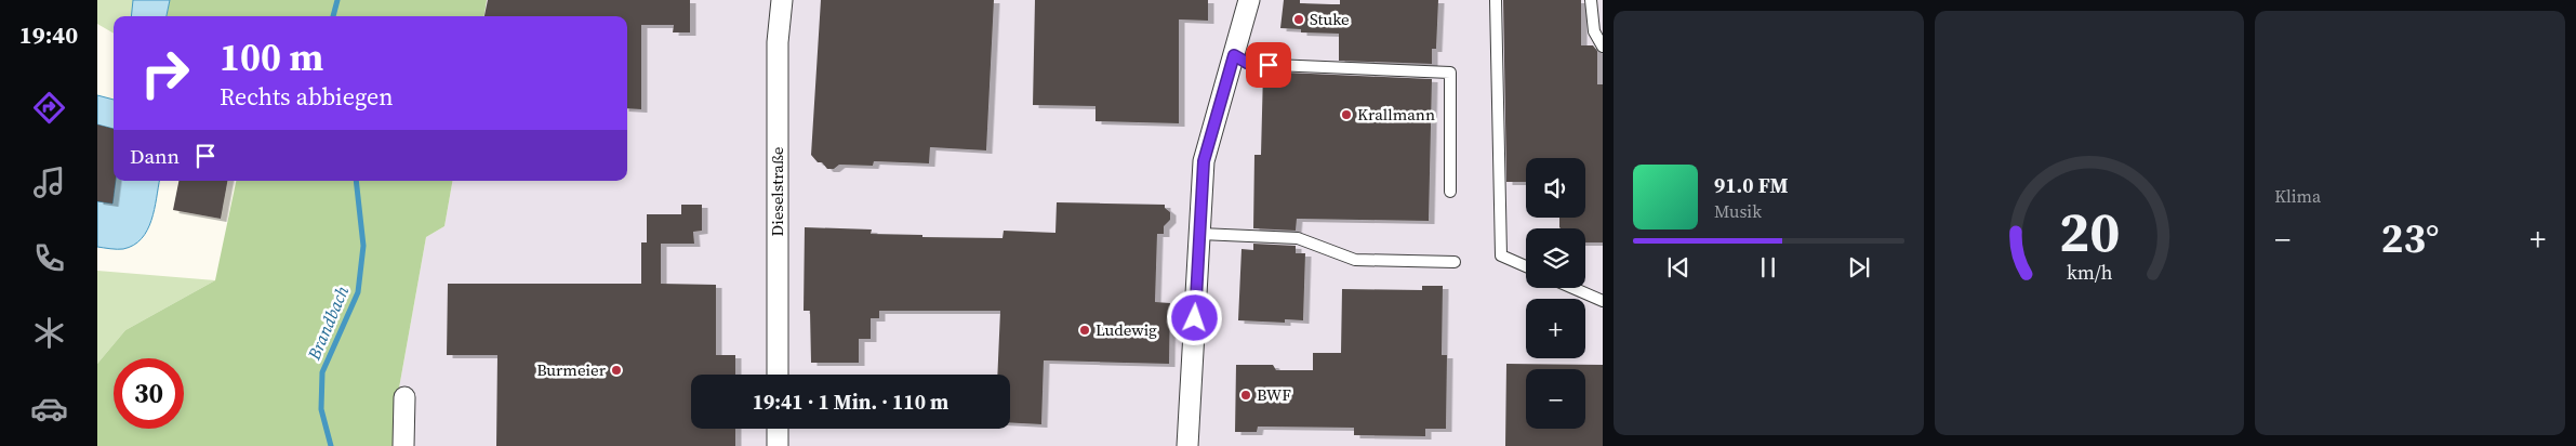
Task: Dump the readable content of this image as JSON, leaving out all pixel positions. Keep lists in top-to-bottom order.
{
  "streets": {
    "street": ["Dieselstraße"]
  },
  "water": ["Brandbach"],
  "places": [
    "Stuke",
    "Krallmann",
    "Ludewig",
    "Burmeier",
    "BWF"
  ],
  "page": {
    "tabs": "19:40",
    "tile": "Klima",
    "turn": ["100 m", "Rechts abbiegen"],
    "then": "Dann",
    "map_buttons": ["+", "−"],
    "song": ["91.0 FM", "Musik"],
    "heat": ["−", "23°", "+"],
    "limit": "30",
    "trip": "19:41 · 1 Min. · 110 m",
    "gauge": ["20", "km/h"]
  }
}
